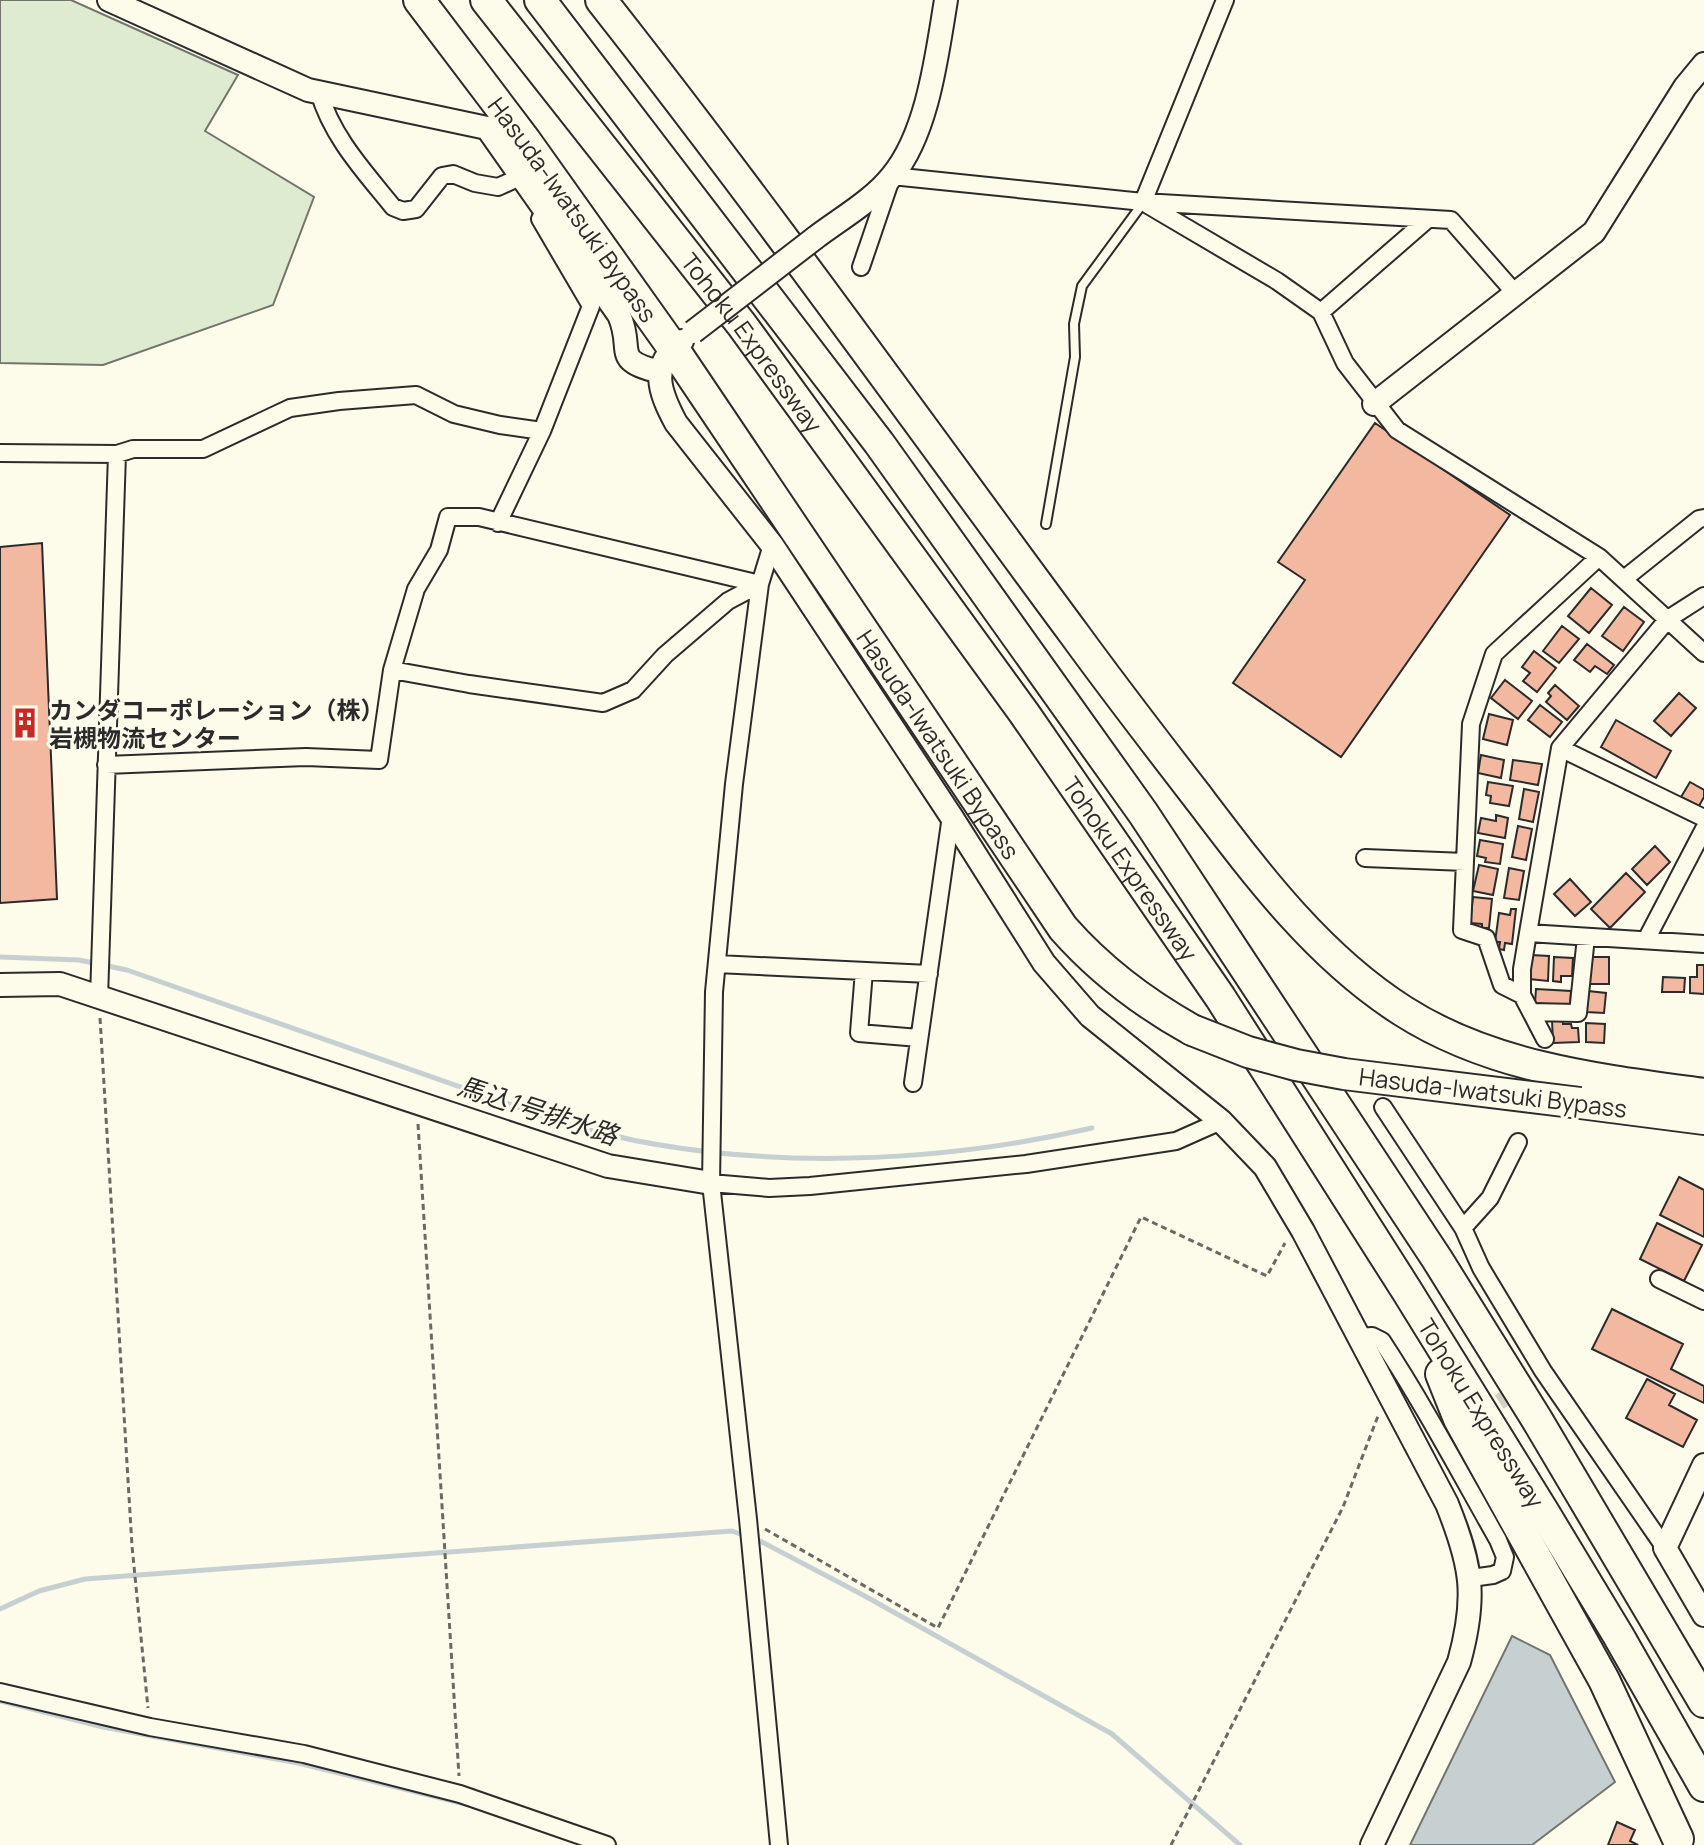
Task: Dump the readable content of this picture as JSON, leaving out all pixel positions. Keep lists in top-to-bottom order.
{
  "streets": {
    "highway": ["Hasuda-Iwatsuki Bypass", "Tohoku Expressway"]
  },
  "water": ["馬込1号排水路"],
  "places": {
    "building": ["カンダコーポレーション（株） 岩槻物流センター"]
  }
}
